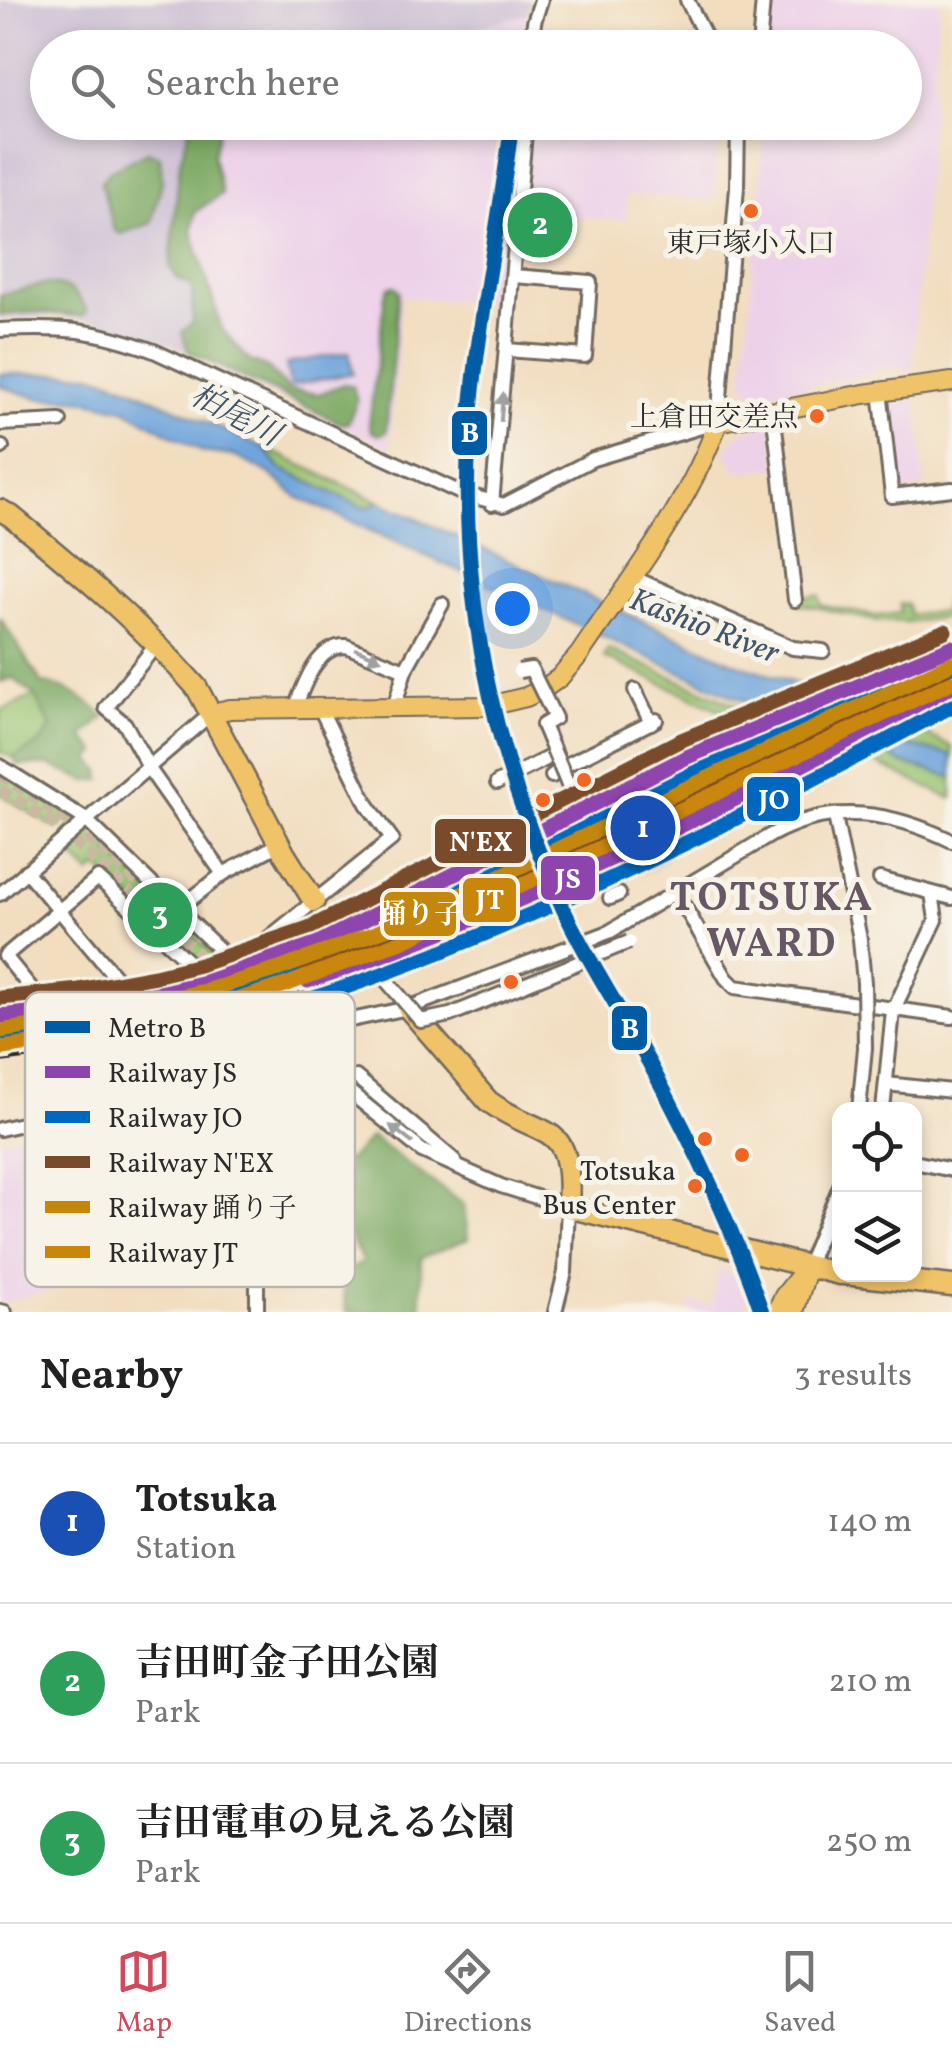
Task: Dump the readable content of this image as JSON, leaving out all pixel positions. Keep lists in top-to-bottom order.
{
  "districts": ["TOTSUKA WARD"],
  "water": ["柏尾川", "Kashio River"],
  "places": ["東戸塚小入口", "上倉田交差点", "Totsuka Bus Center"],
  "lines": [
    "metro line B",
    "rail line N'EX",
    "rail line JS",
    "rail line 踊り子",
    "rail line JO",
    "rail line JT"
  ],
  "legend": [
    "Metro B",
    "Railway JS",
    "Railway JO",
    "Railway N'EX",
    "Railway 踊り子",
    "Railway JT"
  ],
  "page": {
    "search": "Search here",
    "pins": ["2", "1", "3"],
    "heading": ["Nearby", "3 results"],
    "list": [
      {
        "mark": "1",
        "name": "Totsuka",
        "note": "Station",
        "value": "140 m"
      },
      {
        "mark": "2",
        "name": "吉田町金子田公園",
        "note": "Park",
        "value": "210 m"
      },
      {
        "mark": "3",
        "name": "吉田電車の見える公園",
        "note": "Park",
        "value": "250 m"
      }
    ],
    "nav": ["Map", "Directions", "Saved"]
  }
}
